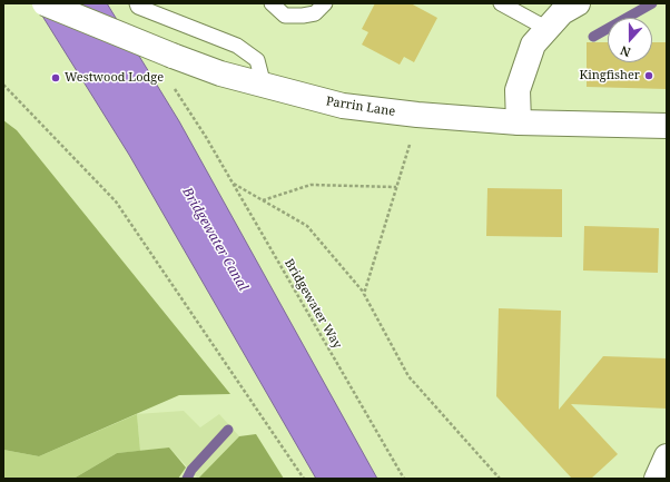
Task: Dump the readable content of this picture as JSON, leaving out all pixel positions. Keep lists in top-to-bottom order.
{
  "streets": {
    "main road": ["Parrin Lane"],
    "path": ["Bridgewater Way"]
  },
  "water": ["Bridgewater Canal"],
  "places": ["Kingfisher", "Westwood Lodge"],
  "north": "bottom"
}
